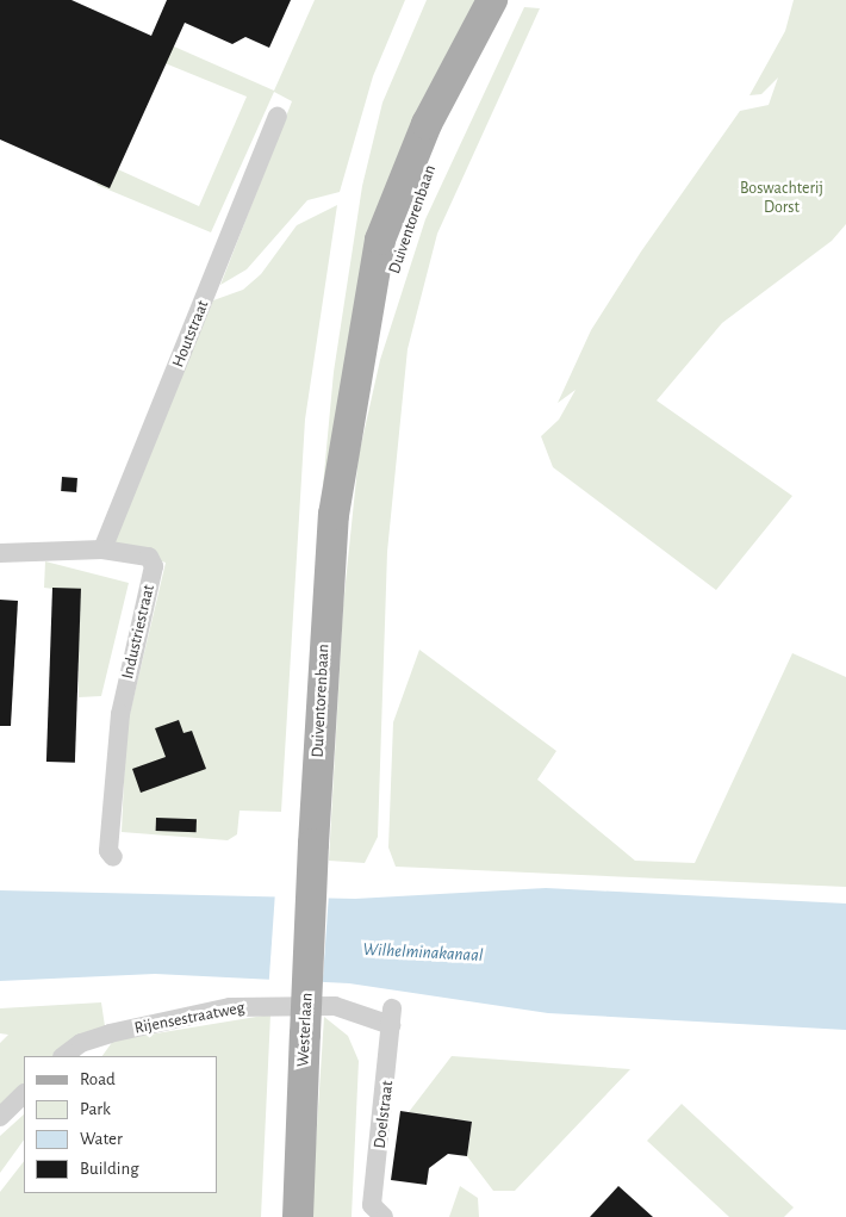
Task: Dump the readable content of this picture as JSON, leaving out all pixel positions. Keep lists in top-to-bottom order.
{
  "streets": {
    "main road": ["Duiventorenbaan", "Westerlaan"],
    "street": [
      "Houtstraat",
      "Industriestraat",
      "Rijensestraatweg",
      "Doelstraat"
    ]
  },
  "crossings": [
    ["Duiventorenbaan", "Westerlaan"],
    ["Houtstraat", "Industriestraat"],
    ["Rijensestraatweg", "Doelstraat"]
  ],
  "water": ["Wilhelminakanaal"],
  "parks": ["Boswachterij Dorst"],
  "legend": [
    "Road",
    "Park",
    "Water",
    "Building"
  ]
}
